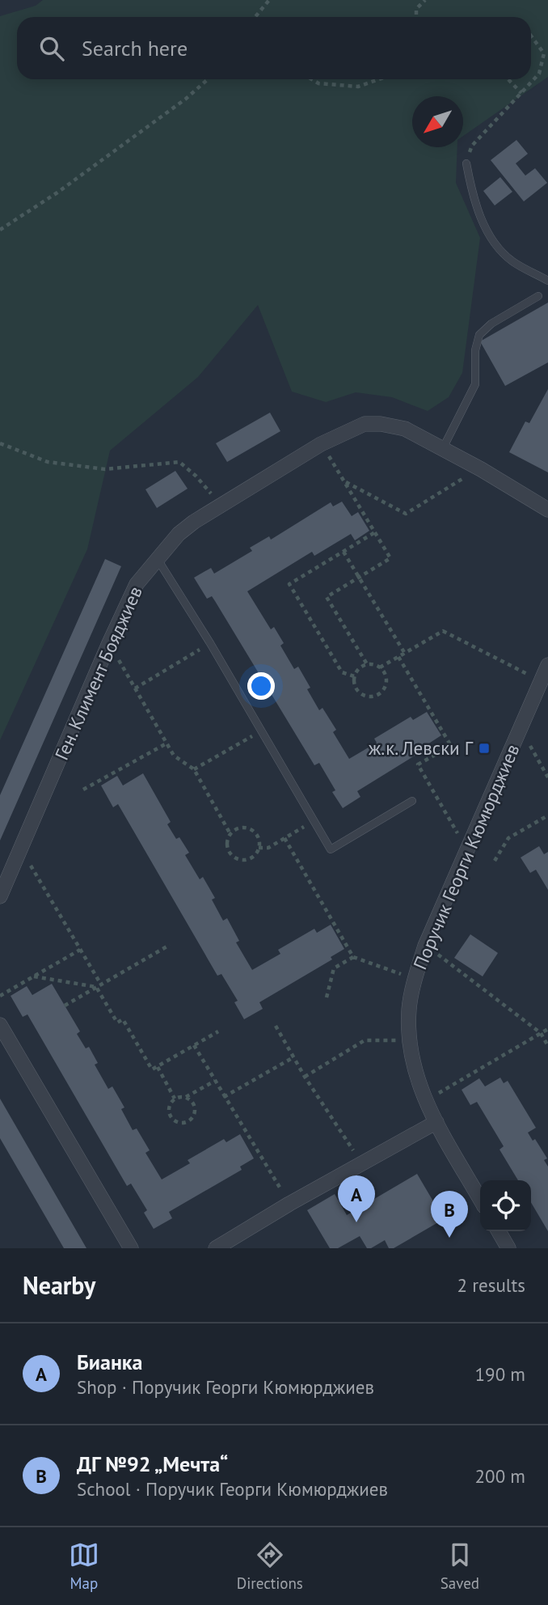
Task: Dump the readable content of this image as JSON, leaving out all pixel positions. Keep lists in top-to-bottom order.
{
  "streets": {
    "street": ["Ген. Климент Бояджиев", "Поручик Георги Кюмюрджиев"]
  },
  "places": {
    "transit": ["ж.к. Левски Г"]
  },
  "north": "bottom left",
  "page": {
    "search": "Search here",
    "pins": ["A", "B"],
    "heading": ["Nearby", "2 results"],
    "list": [
      {
        "mark": "A",
        "name": "Бианка",
        "note": "Shop · Поручик Георги Кюмюрджиев",
        "value": "190 m"
      },
      {
        "mark": "B",
        "name": "ДГ №92 „Мечта“",
        "note": "School · Поручик Георги Кюмюрджиев",
        "value": "200 m"
      }
    ],
    "nav": ["Map", "Directions", "Saved"]
  }
}
